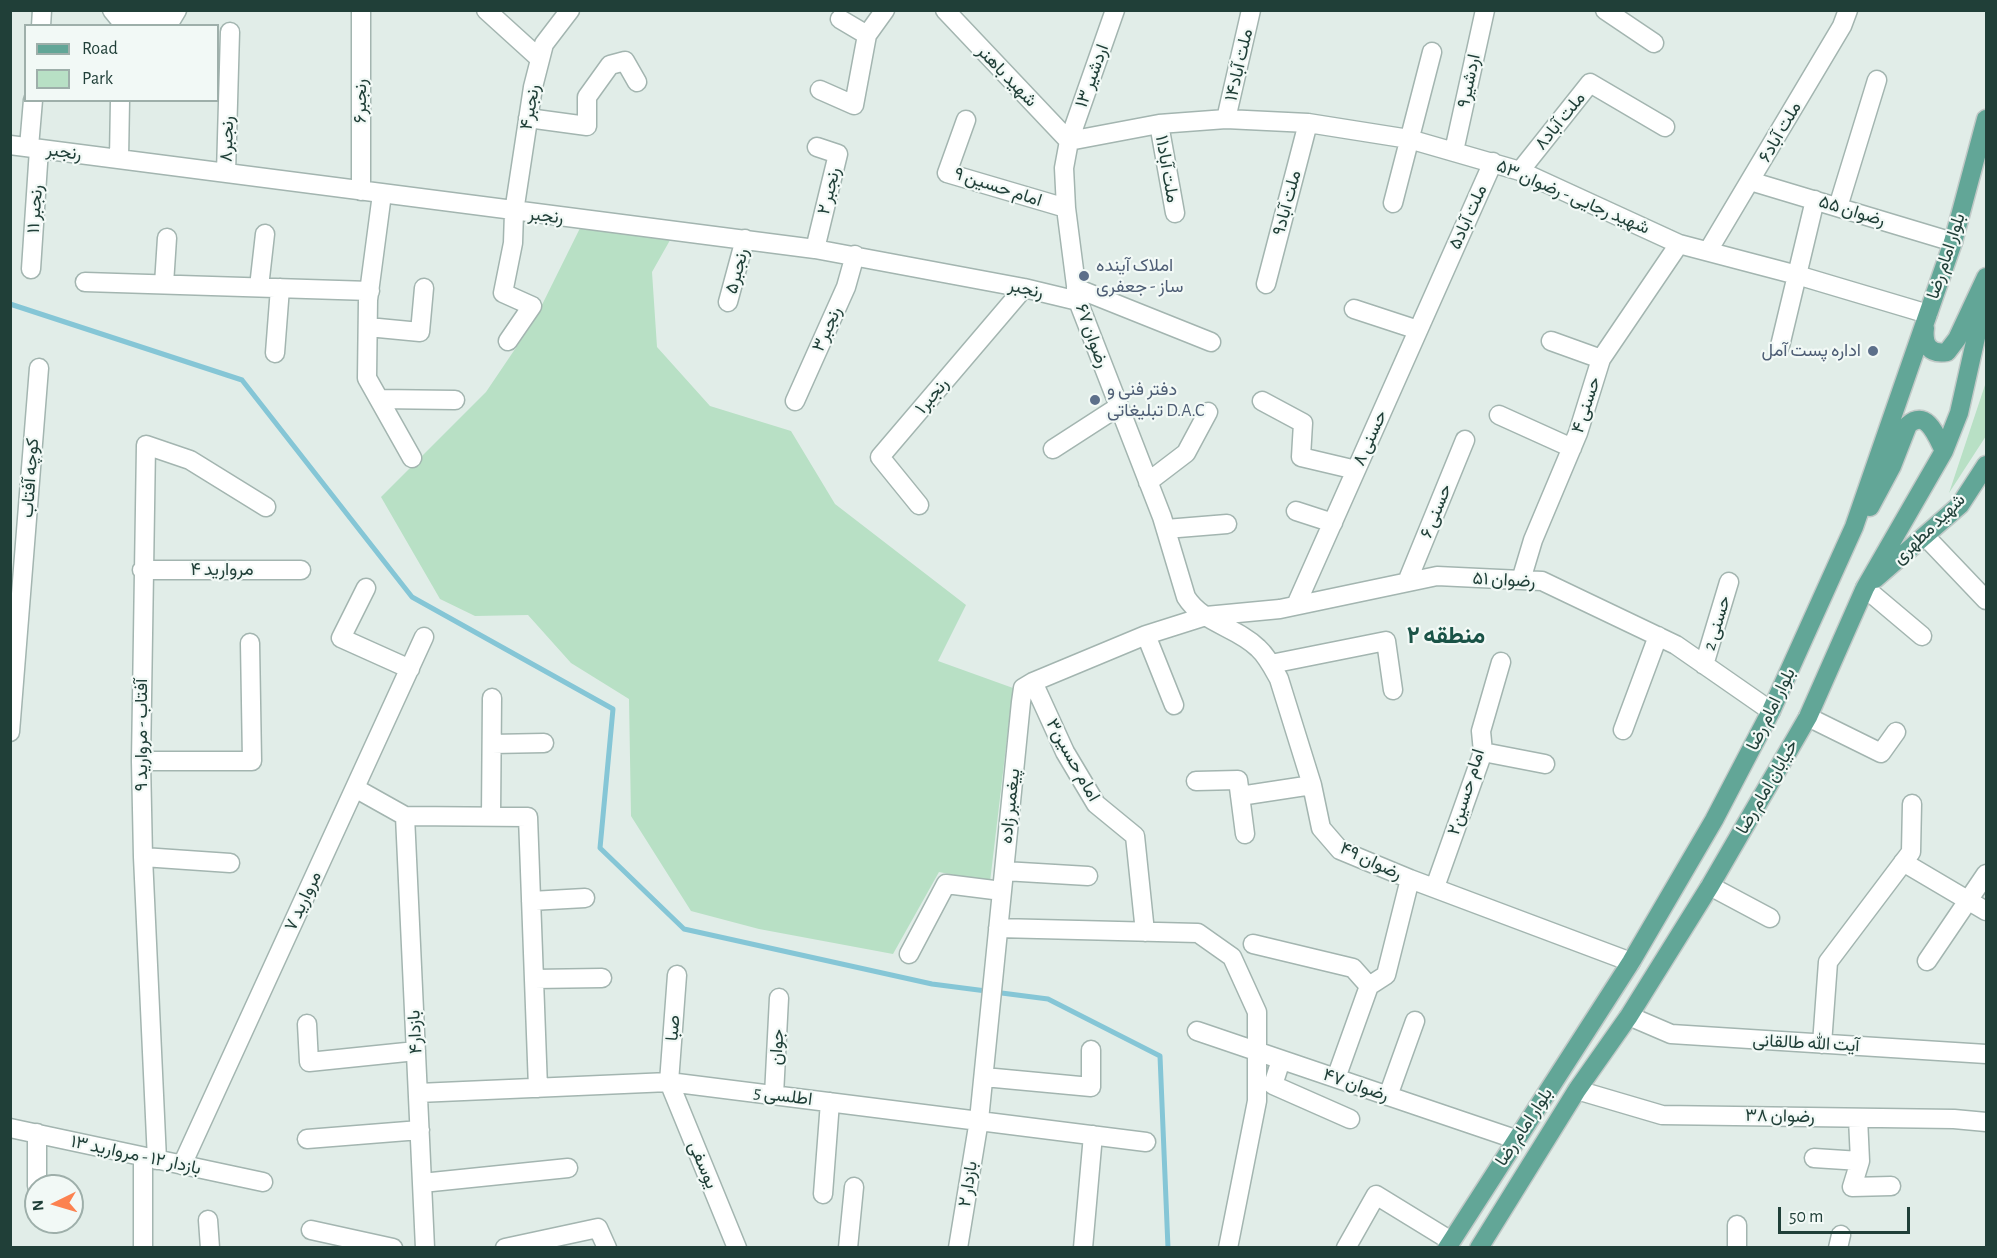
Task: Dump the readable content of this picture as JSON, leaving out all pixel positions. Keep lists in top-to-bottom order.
{
  "streets": {
    "main road": ["بلوار امام رضا", "شهید مطهری", "خیابان امام رضا"],
    "street": [
      "ملت آباد۱۴",
      "شهید باهنر",
      "اردشیر ۱۳",
      "اردشیر۹",
      "رنجبر۶",
      "رنجبر۴",
      "ملت آباد۸",
      "ملت آباد۶",
      "رنجبر۸",
      "رنجبر",
      "ملت آباد۱۱",
      "امام حسین ۹",
      "رنجبر ۲",
      "شهید رجایی - رضوان ۵۳",
      "ملت آباد۹",
      "رنجبر ۱۱",
      "رضوان ۵۵",
      "ملت آباد۵",
      "رنجبر۵",
      "رنجبر۳",
      "رضوان ۶۷",
      "رنجبر۱",
      "حسنی ۴",
      "حسنی ۸",
      "کوچه آفتاب",
      "حسنی ۶",
      "مروارید ۴",
      "رضوان ۵۱",
      "حسنی 2",
      "آفتاب - مروارید ۹",
      "امام حسین۳",
      "امام حسین۲",
      "پیغمبر زاده",
      "رضوان ۴۹",
      "مروارید ۷",
      "صبا",
      "بازدار۴",
      "آیت الله طالقانی",
      "جوان",
      "رضوان ۴۷",
      "اطلسی 5",
      "رضوان ۳۸",
      "بازدار ۱۲ - مروارید ۱۳",
      "یوسفی",
      "بازدار ۲"
    ]
  },
  "crossings": [
    ["ملت آباد۱۴", "شهید رجایی - رضوان ۵۳"],
    ["شهید باهنر", "اردشیر ۱۳"],
    ["شهید باهنر", "شهید رجایی - رضوان ۵۳"],
    ["شهید باهنر", "رضوان ۶۷"],
    ["اردشیر ۱۳", "شهید رجایی - رضوان ۵۳"],
    ["اردشیر ۱۳", "رضوان ۶۷"],
    ["اردشیر۹", "شهید رجایی - رضوان ۵۳"],
    ["رنجبر۶", "رنجبر"],
    ["رنجبر۴", "رنجبر"],
    ["ملت آباد۸", "شهید رجایی - رضوان ۵۳"],
    ["ملت آباد۶", "شهید رجایی - رضوان ۵۳"],
    ["ملت آباد۶", "رضوان ۵۵"],
    ["رنجبر۸", "رنجبر"],
    ["رنجبر", "رنجبر ۲"],
    ["رنجبر", "رنجبر ۱۱"],
    ["رنجبر", "رنجبر۵"],
    ["رنجبر", "رنجبر۳"],
    ["رنجبر", "رضوان ۶۷"],
    ["رنجبر", "رنجبر۱"],
    ["ملت آباد۱۱", "شهید رجایی - رضوان ۵۳"],
    ["امام حسین ۹", "رضوان ۶۷"],
    ["شهید رجایی - رضوان ۵۳", "ملت آباد۹"],
    ["شهید رجایی - رضوان ۵۳", "ملت آباد۵"],
    ["شهید رجایی - رضوان ۵۳", "بلوار امام رضا"],
    ["شهید رجایی - رضوان ۵۳", "رضوان ۶۷"],
    ["شهید رجایی - رضوان ۵۳", "حسنی ۴"],
    ["رضوان ۵۵", "بلوار امام رضا"],
    ["ملت آباد۵", "حسنی ۸"],
    ["بلوار امام رضا", "رضوان ۵۱"],
    ["بلوار امام رضا", "رضوان ۴۹"],
    ["بلوار امام رضا", "رضوان ۴۷"],
    ["رضوان ۶۷", "رضوان ۵۱"],
    ["رضوان ۶۷", "رضوان ۴۹"],
    ["حسنی ۴", "رضوان ۵۱"],
    ["حسنی ۸", "رضوان ۵۱"],
    ["حسنی ۶", "رضوان ۵۱"],
    ["شهید مطهری", "خیابان امام رضا"],
    ["مروارید ۴", "آفتاب - مروارید ۹"],
    ["رضوان ۵۱", "حسنی 2"],
    ["رضوان ۵۱", "رضوان ۴۹"],
    ["آفتاب - مروارید ۹", "بازدار ۱۲ - مروارید ۱۳"],
    ["امام حسین۳", "پیغمبر زاده"],
    ["خیابان امام رضا", "آیت الله طالقانی"],
    ["خیابان امام رضا", "رضوان ۳۸"],
    ["امام حسین۲", "رضوان ۴۹"],
    ["پیغمبر زاده", "اطلسی 5"],
    ["پیغمبر زاده", "بازدار ۲"],
    ["مروارید ۷", "بازدار ۱۲ - مروارید ۱۳"],
    ["صبا", "اطلسی 5"],
    ["صبا", "یوسفی"],
    ["بازدار۴", "اطلسی 5"],
    ["جوان", "اطلسی 5"],
    ["اطلسی 5", "یوسفی"],
    ["اطلسی 5", "بازدار ۲"]
  ],
  "districts": ["منطقه ۲"],
  "places": ["املاک آینده ساز - جعفری", "اداره پست آمل", "دفتر فنی و تبلیغاتی D.A.C"],
  "legend": ["Road", "Park"],
  "scale_bar": "50 m",
  "north": "left"
}
